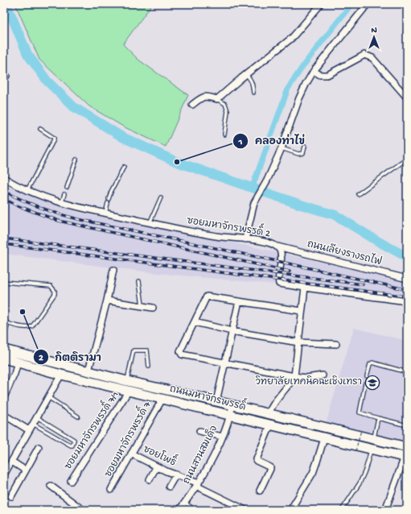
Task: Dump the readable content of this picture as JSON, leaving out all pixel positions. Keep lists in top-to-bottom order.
{
  "streets": {
    "main road": ["ถนนมหาจักรพรรดิ์"],
    "street": [
      "ซอยมหาจักรพรรดิ์ 2",
      "ถนนเลียงรางรถไฟ",
      "ซอยมหาจักรพรรดิ์ 7/1",
      "ซอยมหาจักรพรรดิ์ 7",
      "ถนนสวนสมเด็จ",
      "ซอยโพธิ์"
    ]
  },
  "crossings": [
    ["ซอยมหาจักรพรรดิ์ 2", "ถนนเลียงรางรถไฟ"],
    ["ถนนมหาจักรพรรดิ์", "ซอยมหาจักรพรรดิ์ 7/1"],
    ["ถนนมหาจักรพรรดิ์", "ซอยมหาจักรพรรดิ์ 7"],
    ["ถนนมหาจักรพรรดิ์", "ถนนสวนสมเด็จ"],
    ["ซอยมหาจักรพรรดิ์ 7", "ซอยโพธิ์"],
    ["ถนนสวนสมเด็จ", "ซอยโพธิ์"]
  ],
  "places": {
    "other": ["คลองท่าไข่", "กิตติรามา"],
    "school or university": ["วิทยาลัยเทคนิคฉะเชิงเทรา"]
  },
  "north": "top"
}
